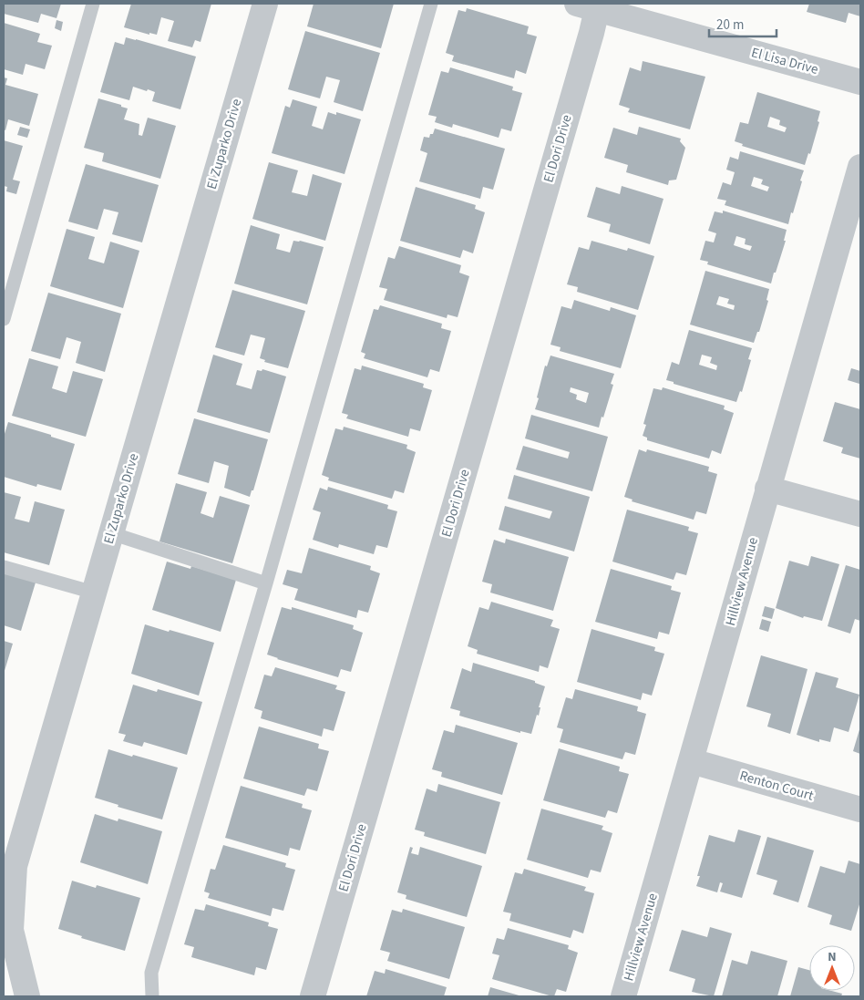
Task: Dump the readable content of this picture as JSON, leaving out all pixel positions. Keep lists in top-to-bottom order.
{
  "streets": {
    "street": [
      "El Lisa Drive",
      "El Zuparko Drive",
      "El Dori Drive",
      "Hillview Avenue",
      "Renton Court"
    ]
  },
  "crossings": [
    ["El Lisa Drive", "El Dori Drive"],
    ["Hillview Avenue", "Renton Court"]
  ],
  "scale_bar": "20 m",
  "north": "top"
}
